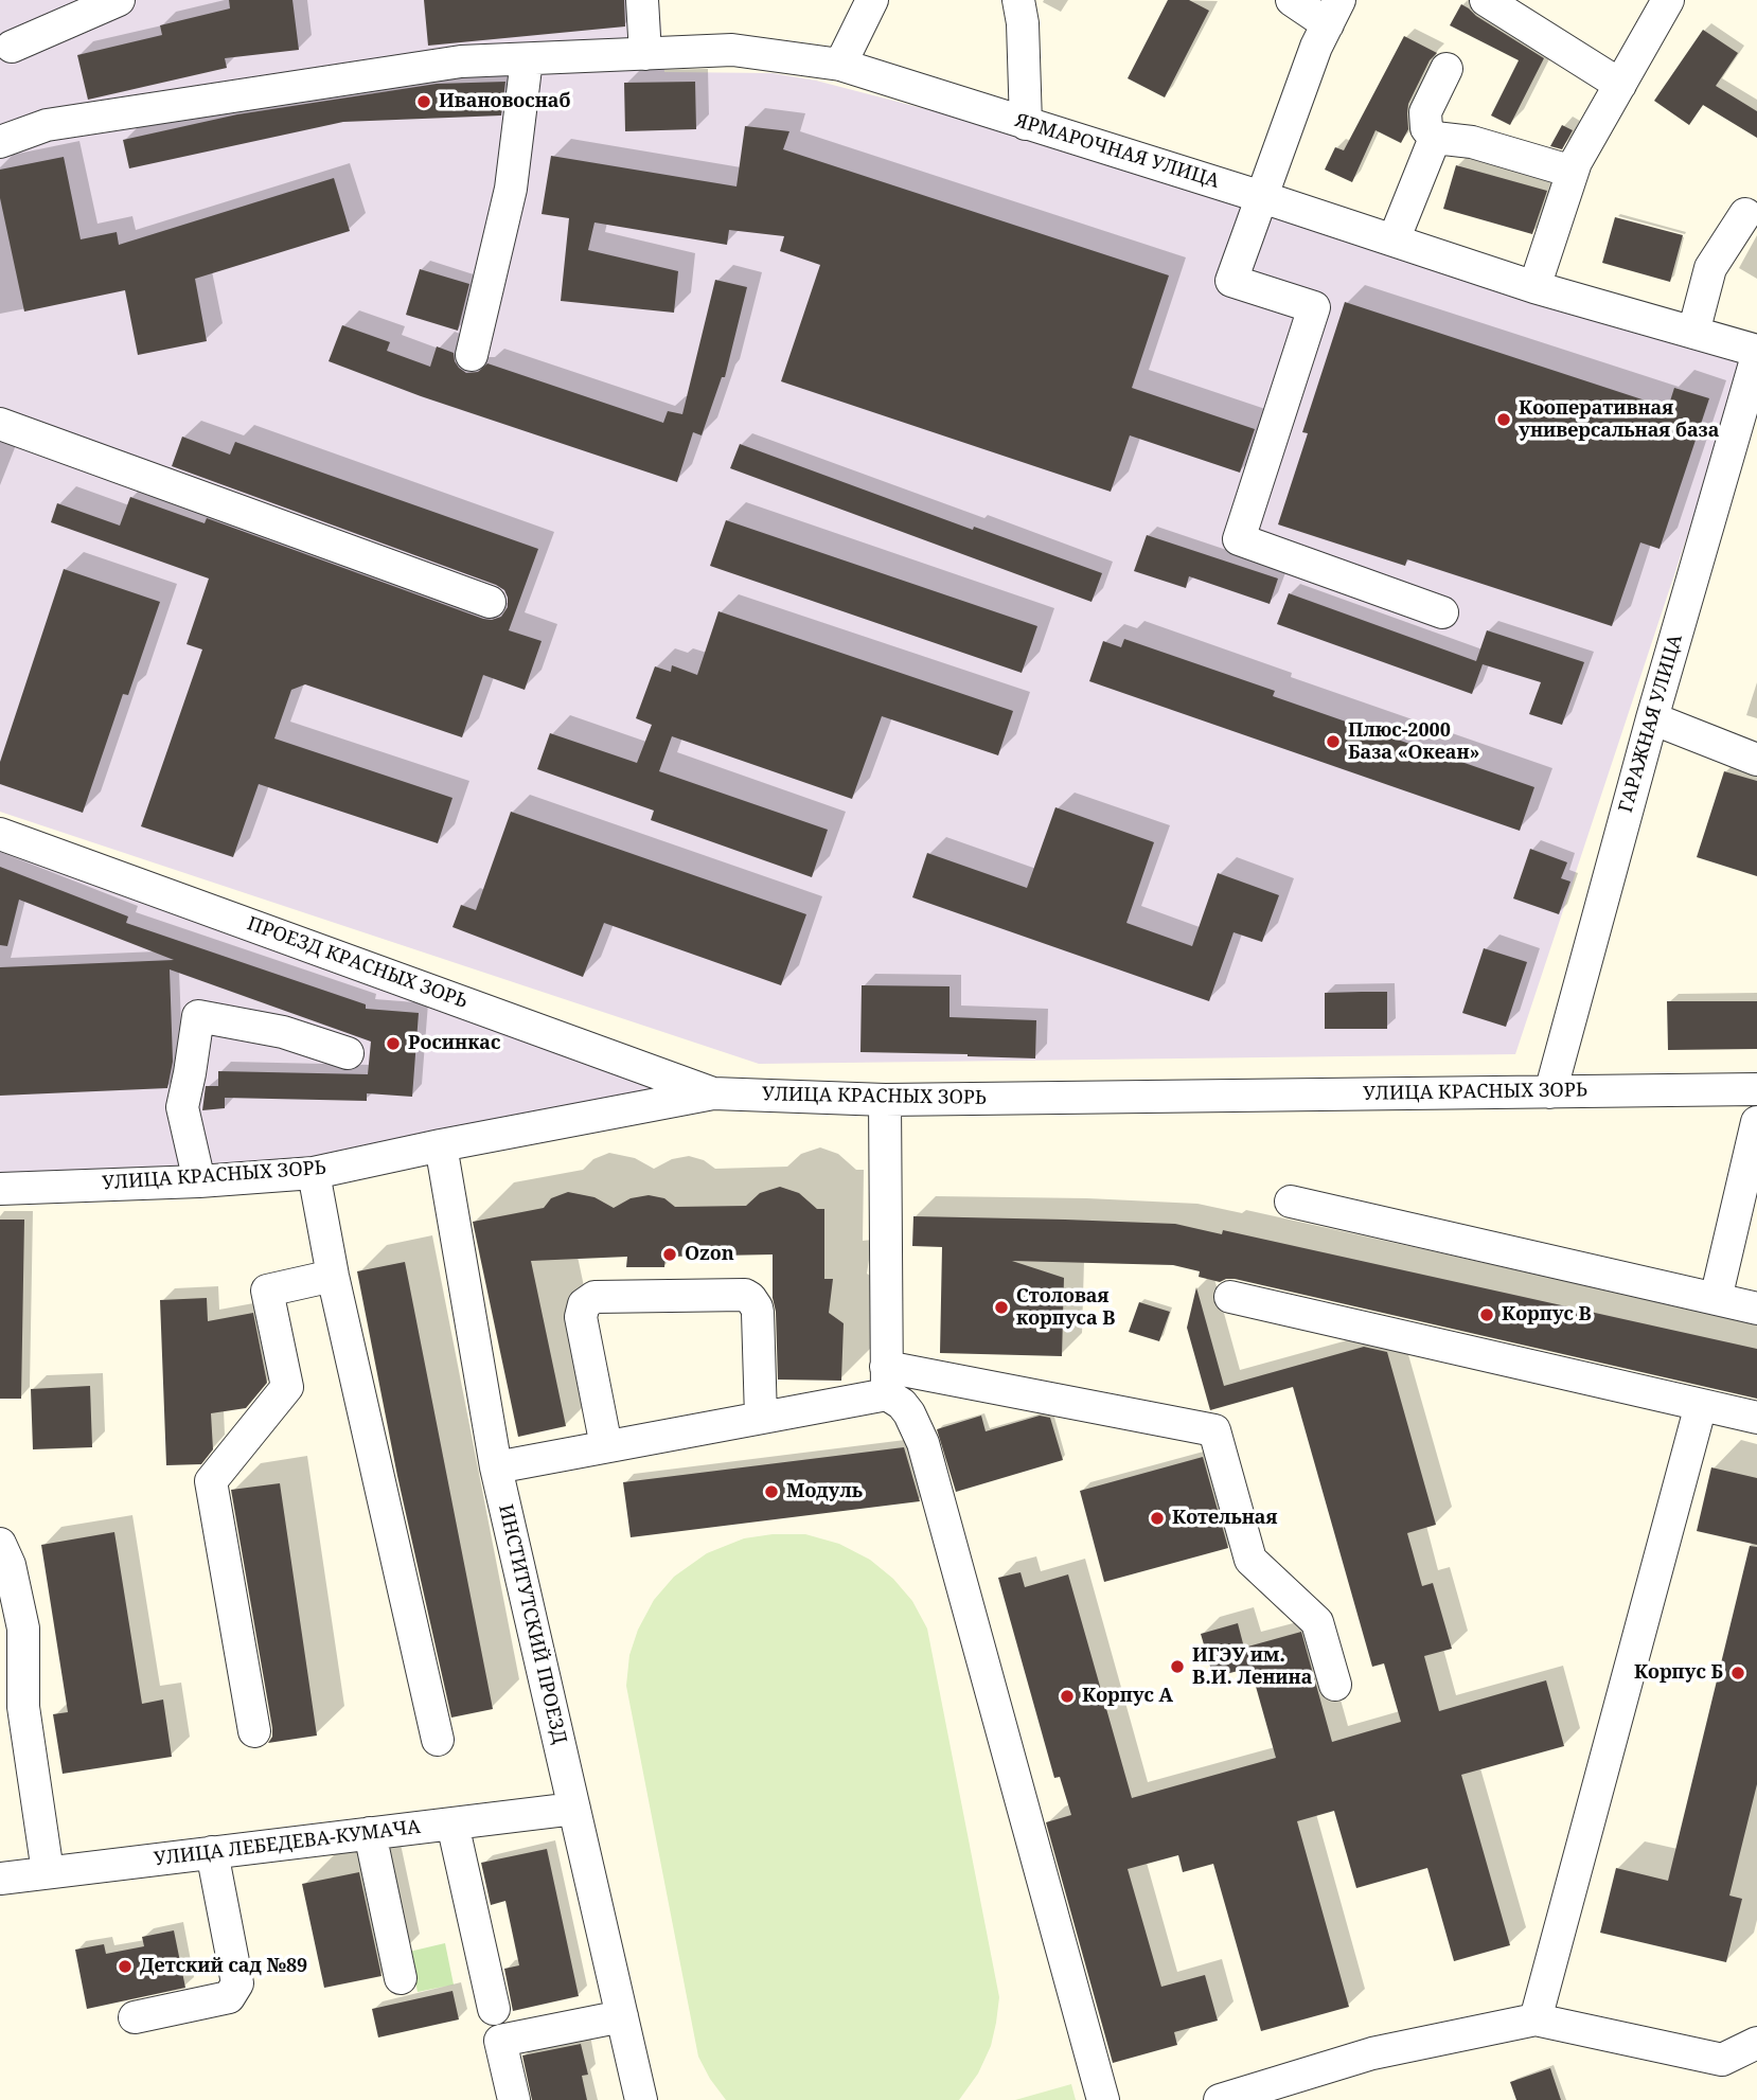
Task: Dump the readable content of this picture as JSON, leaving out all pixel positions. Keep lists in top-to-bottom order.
{
  "streets": {
    "street": [
      "ЯРМАРОЧНАЯ УЛИЦА",
      "ГАРАЖНАЯ УЛИЦА",
      "ПРОЕЗД КРАСНЫХ ЗОРЬ",
      "УЛИЦА КРАСНЫХ ЗОРЬ",
      "ИНСТИТУТСКИЙ ПРОЕЗД",
      "УЛИЦА ЛЕБЕДЕВА-КУМАЧА"
    ]
  },
  "crossings": [
    ["ЯРМАРОЧНАЯ УЛИЦА", "ГАРАЖНАЯ УЛИЦА"],
    ["ГАРАЖНАЯ УЛИЦА", "УЛИЦА КРАСНЫХ ЗОРЬ"],
    ["ПРОЕЗД КРАСНЫХ ЗОРЬ", "УЛИЦА КРАСНЫХ ЗОРЬ"],
    ["УЛИЦА КРАСНЫХ ЗОРЬ", "ИНСТИТУТСКИЙ ПРОЕЗД"],
    ["ИНСТИТУТСКИЙ ПРОЕЗД", "УЛИЦА ЛЕБЕДЕВА-КУМАЧА"]
  ],
  "places": [
    "Ивановоснаб",
    "Кооперативная универсальная база",
    "Плюс-2000 База «Океан»",
    "Росинкас",
    "Ozon",
    "Столовая корпуса В",
    "Корпус В",
    "Модуль",
    "Котельная",
    "ИГЭУ им. В.И. Ленина",
    "Корпус Б",
    "Корпус А",
    "Детский сад №89"
  ]
}
